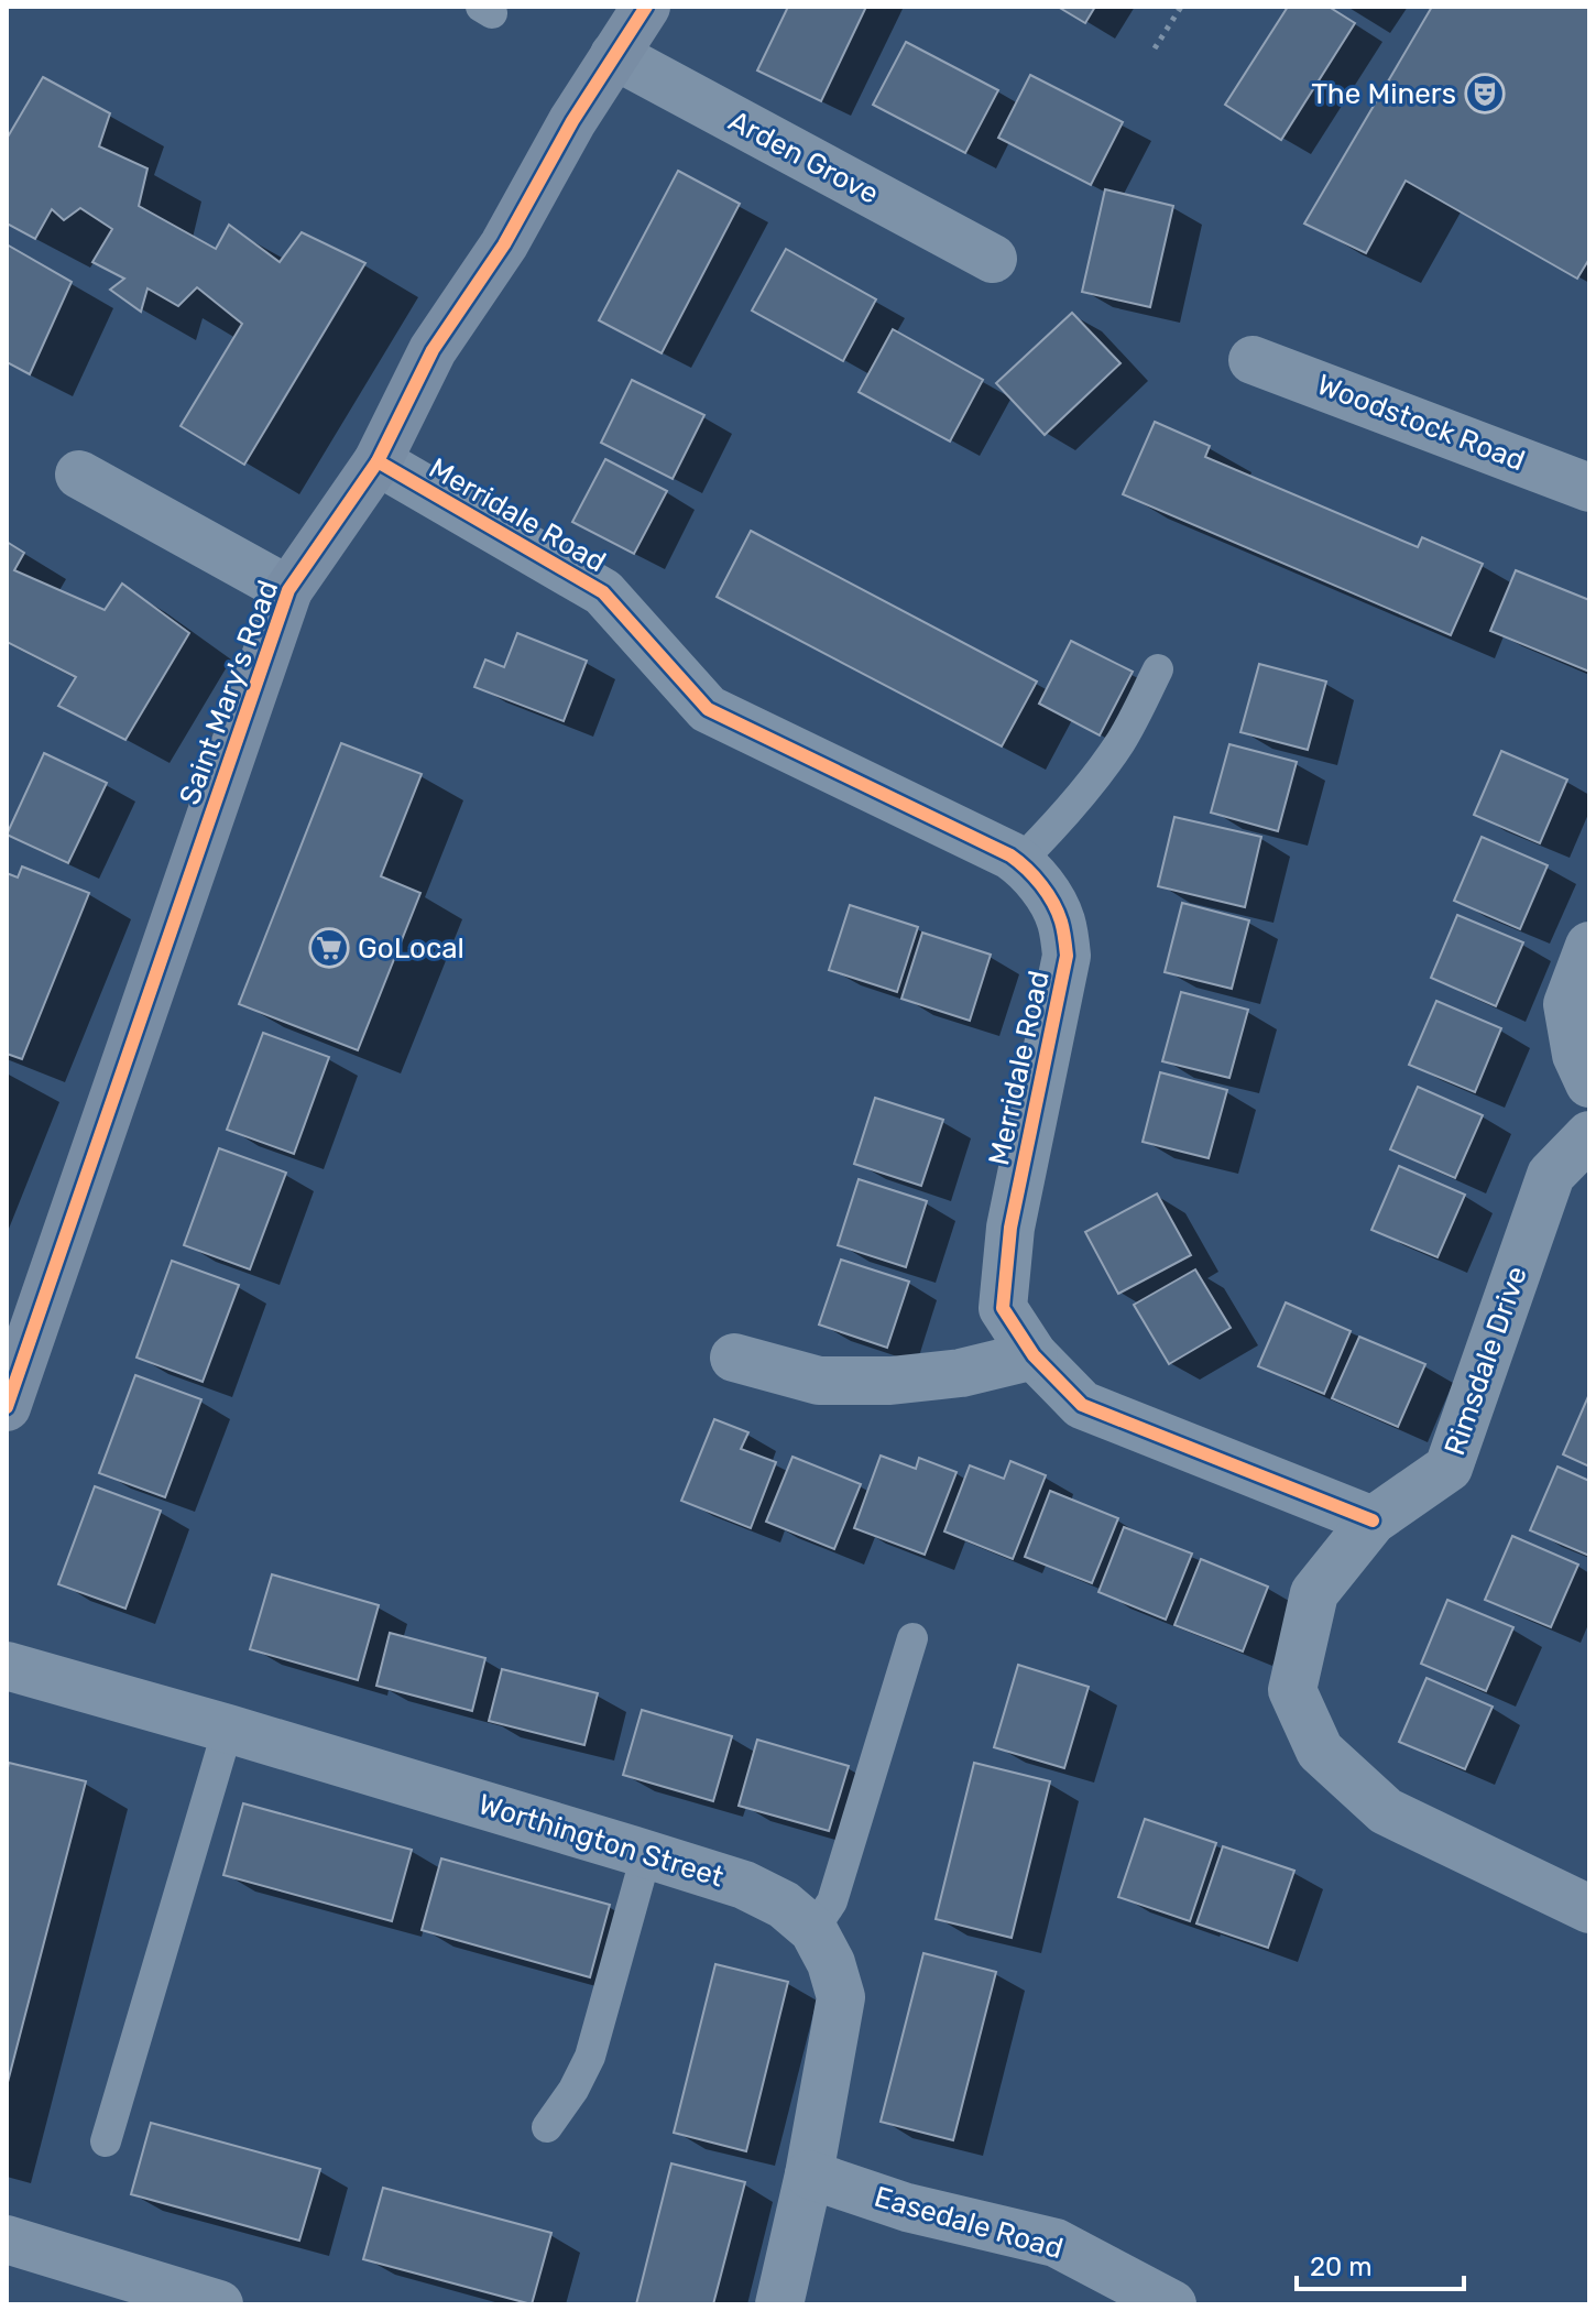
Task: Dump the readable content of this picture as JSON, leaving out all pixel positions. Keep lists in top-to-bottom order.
{
  "streets": {
    "street": [
      "Arden Grove",
      "Woodstock Road",
      "Merridale Road",
      "Saint Mary's Road",
      "Rimsdale Drive",
      "Worthington Street",
      "Easedale Road"
    ]
  },
  "crossings": [
    ["Arden Grove", "Saint Mary's Road"],
    ["Merridale Road", "Saint Mary's Road"],
    ["Merridale Road", "Rimsdale Drive"],
    ["Worthington Street", "Easedale Road"]
  ],
  "places": {
    "theatre": ["The Miners"],
    "supermarket": ["GoLocal"]
  },
  "scale_bar": "20 m"
}
